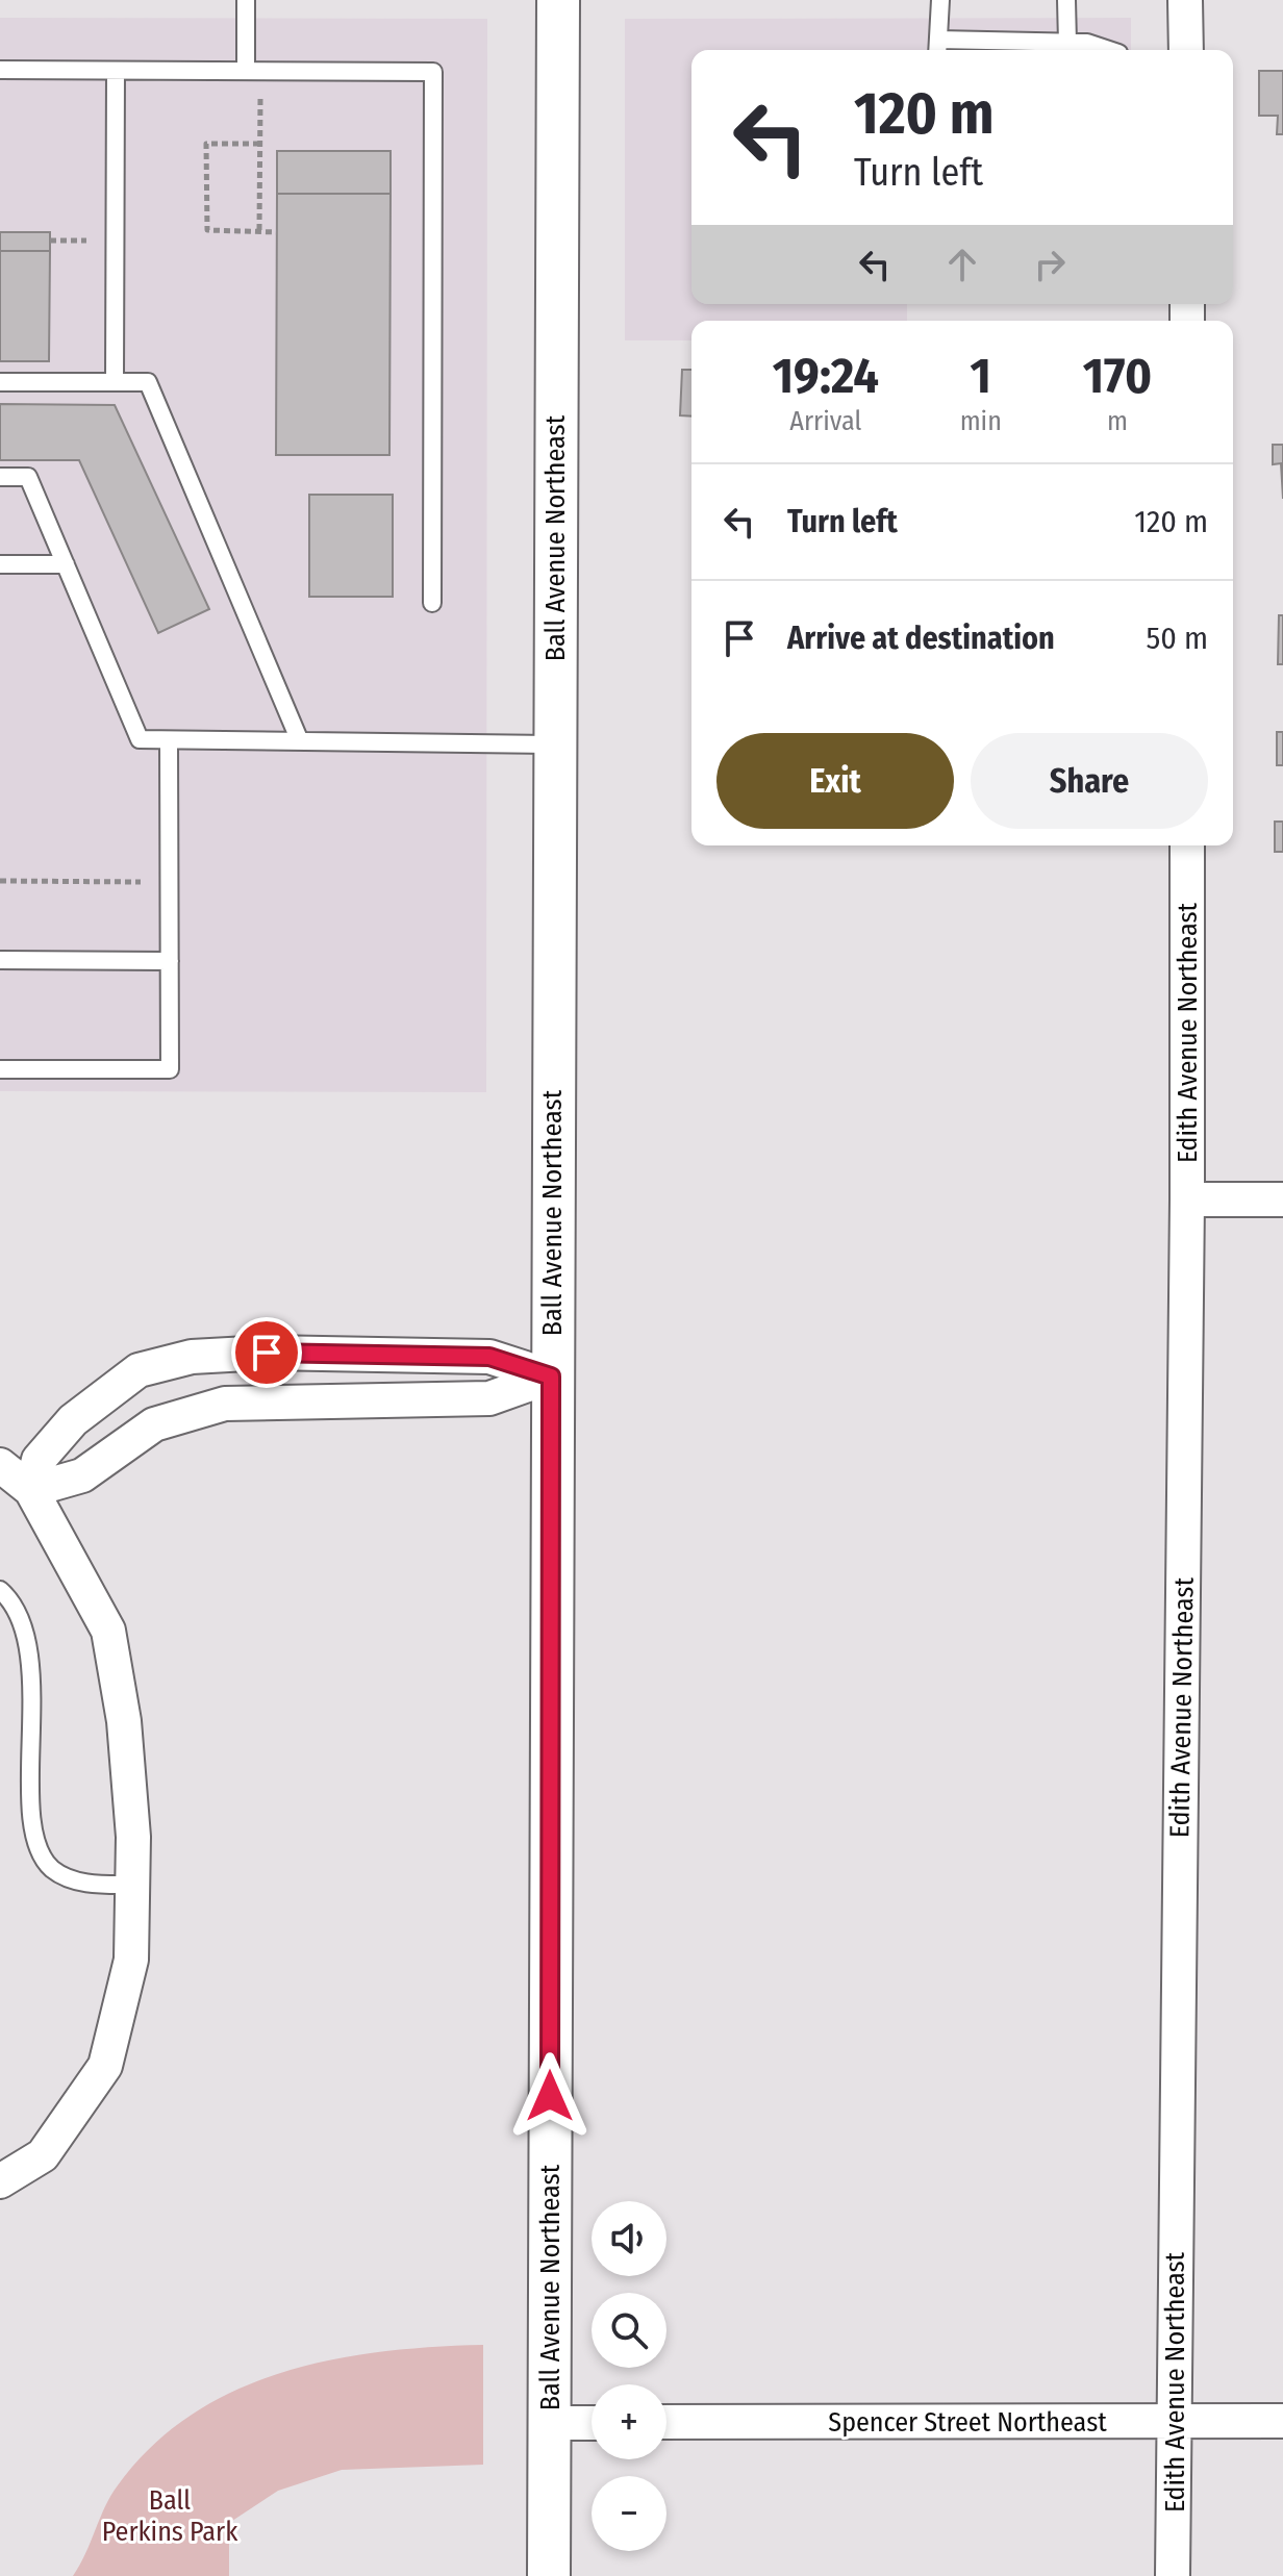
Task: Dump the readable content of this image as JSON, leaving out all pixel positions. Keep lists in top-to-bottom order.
{
  "streets": {
    "street": ["Ball Avenue Northeast", "Edith Avenue Northeast", "Spencer Street Northeast"]
  },
  "crossings": [
    ["Edith Avenue Northeast", "Spencer Street Northeast"]
  ],
  "parks": ["Ball Perkins Park"],
  "page": {
    "turn": ["120 m", "Turn left"],
    "eta": [
      "19:24",
      "Arrival",
      "1",
      "min",
      "170",
      "m"
    ],
    "list": [
      {
        "name": "Turn left",
        "value": "120 m"
      },
      {
        "name": "Arrive at destination",
        "value": "50 m"
      }
    ],
    "buttons": ["Exit", "Share"],
    "map_buttons": ["+", "−"]
  }
}
